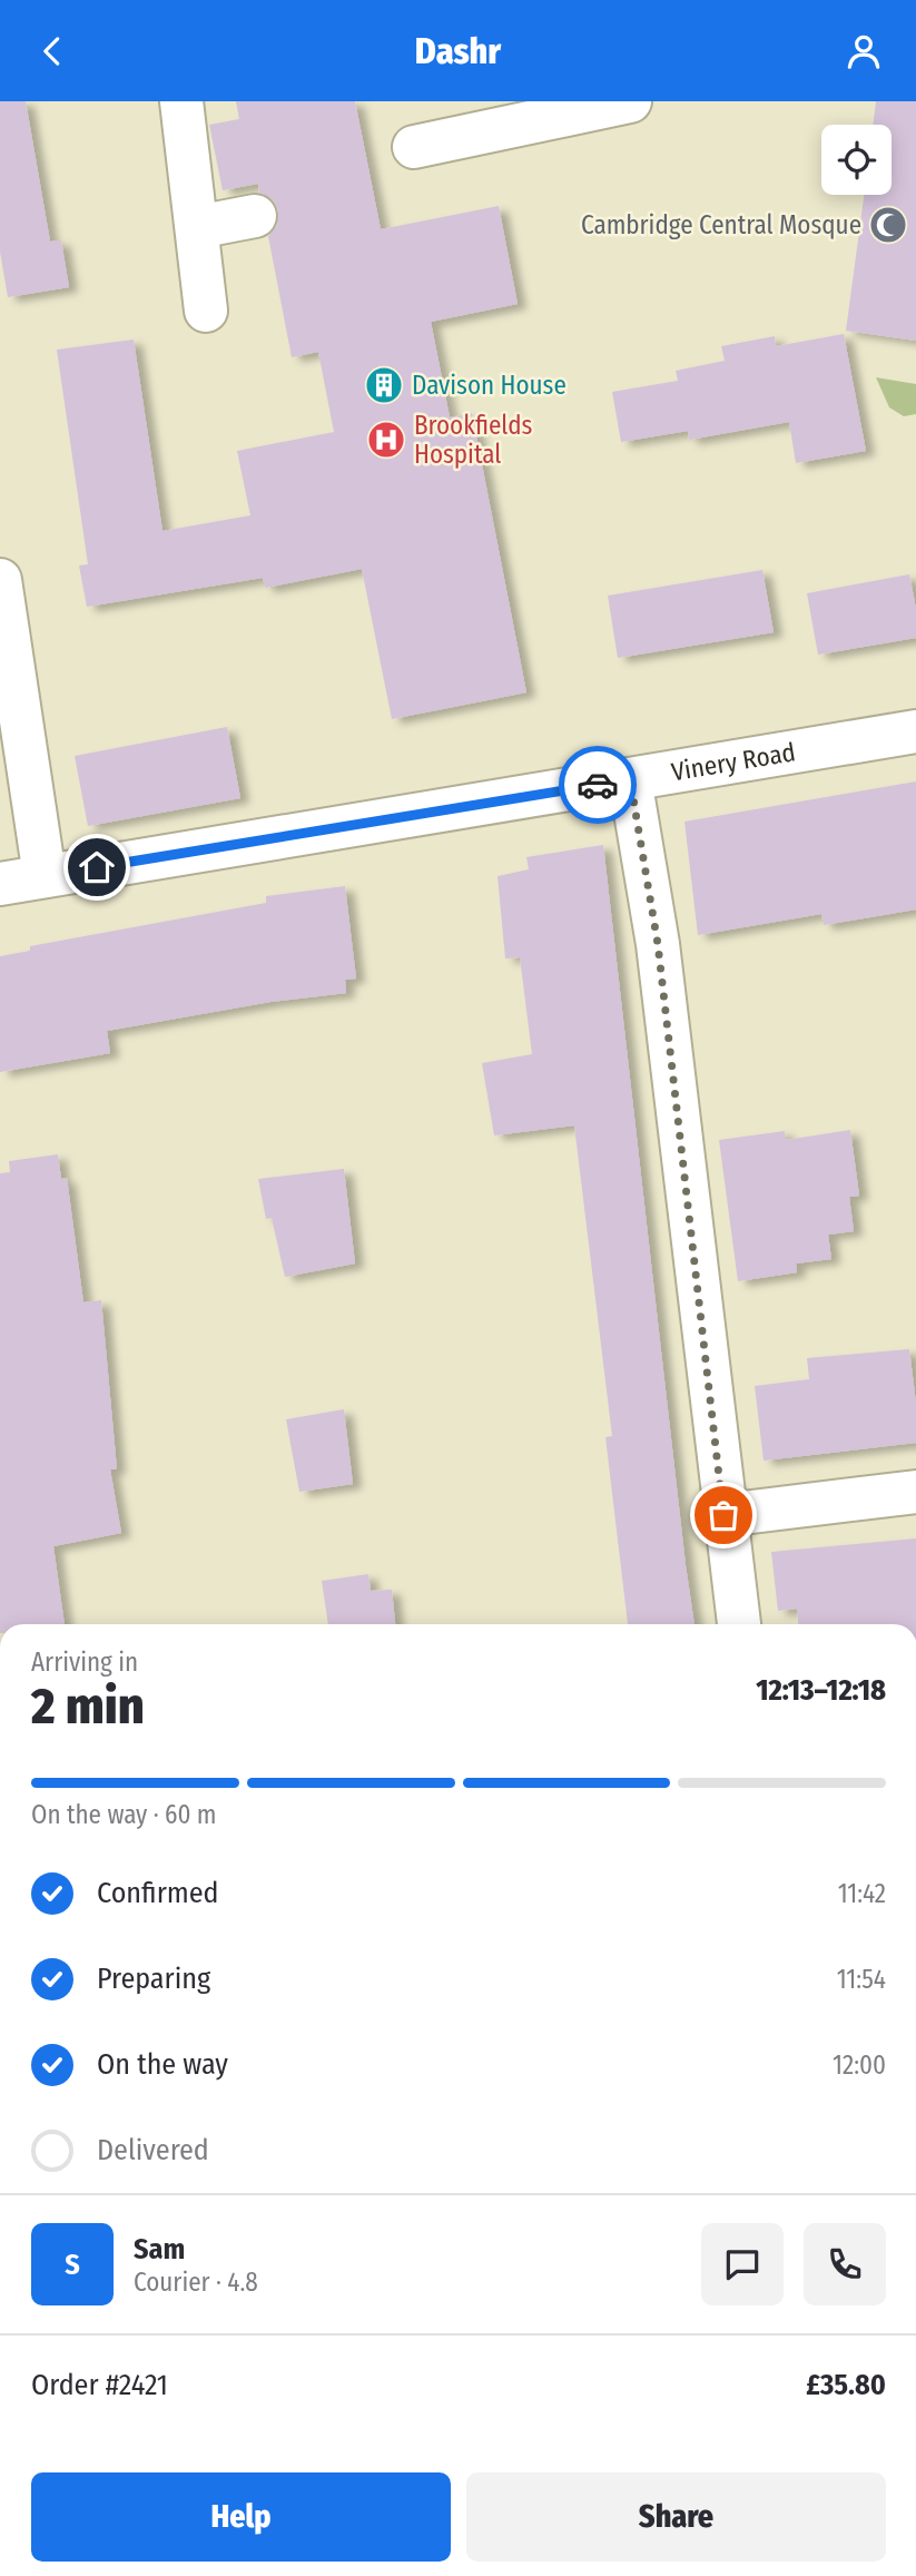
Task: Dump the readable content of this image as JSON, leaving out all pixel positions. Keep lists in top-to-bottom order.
{
  "streets": {
    "street": ["Vinery Road"]
  },
  "places": {
    "mosque": ["Cambridge Central Mosque"],
    "building": ["Davison House"],
    "hospital": ["Brookfields Hospital"]
  },
  "page": {
    "header": "Dashr",
    "heading": ["2 min", "Arriving in", "12:13–12:18"],
    "panel": [
      "Sam",
      "Courier · 4.8",
      "Order #2421",
      "£35.80"
    ],
    "bar": "On the way · 60 m",
    "list": [
      ["Confirmed", "11:42"],
      ["Preparing", "11:54"],
      ["On the way", "12:00"],
      "Delivered"
    ],
    "round": "S",
    "buttons": ["Help", "Share"]
  }
}
